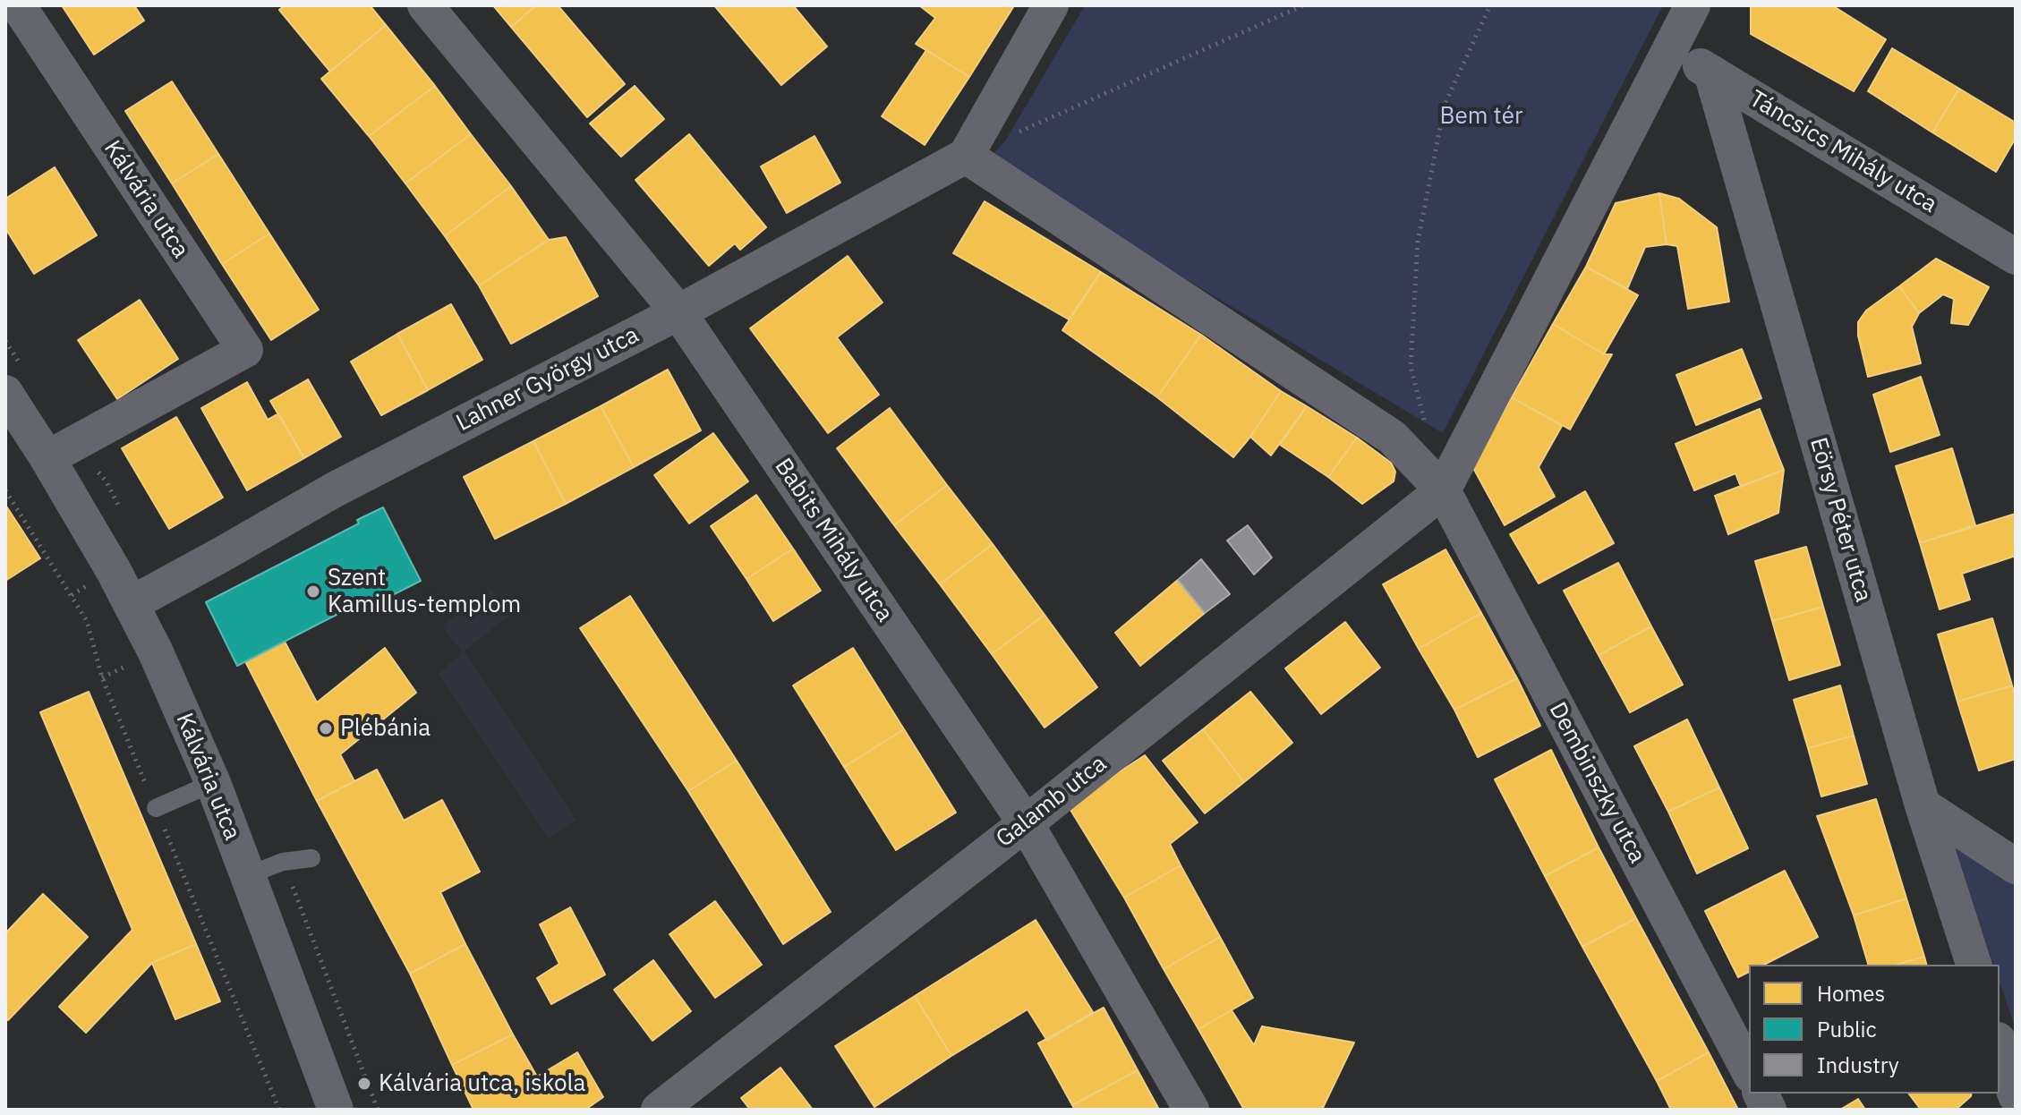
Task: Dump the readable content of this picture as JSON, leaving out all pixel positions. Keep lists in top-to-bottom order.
{
  "streets": {
    "street": [
      "Táncsics Mihály utca",
      "Kálvária utca",
      "Lahner György utca",
      "Eörsy Péter utca",
      "Babits Mihály utca",
      "Dembinszky utca",
      "Galamb utca"
    ]
  },
  "crossings": [
    ["Táncsics Mihály utca", "Eörsy Péter utca"],
    ["Kálvária utca", "Lahner György utca"],
    ["Lahner György utca", "Babits Mihály utca"],
    ["Babits Mihály utca", "Galamb utca"],
    ["Dembinszky utca", "Galamb utca"]
  ],
  "parks": ["Bem tér"],
  "places": ["Szent Kamillus-templom", "Plébánia", "Kálvária utca, iskola"],
  "legend": ["Homes", "Public", "Industry"]
}
